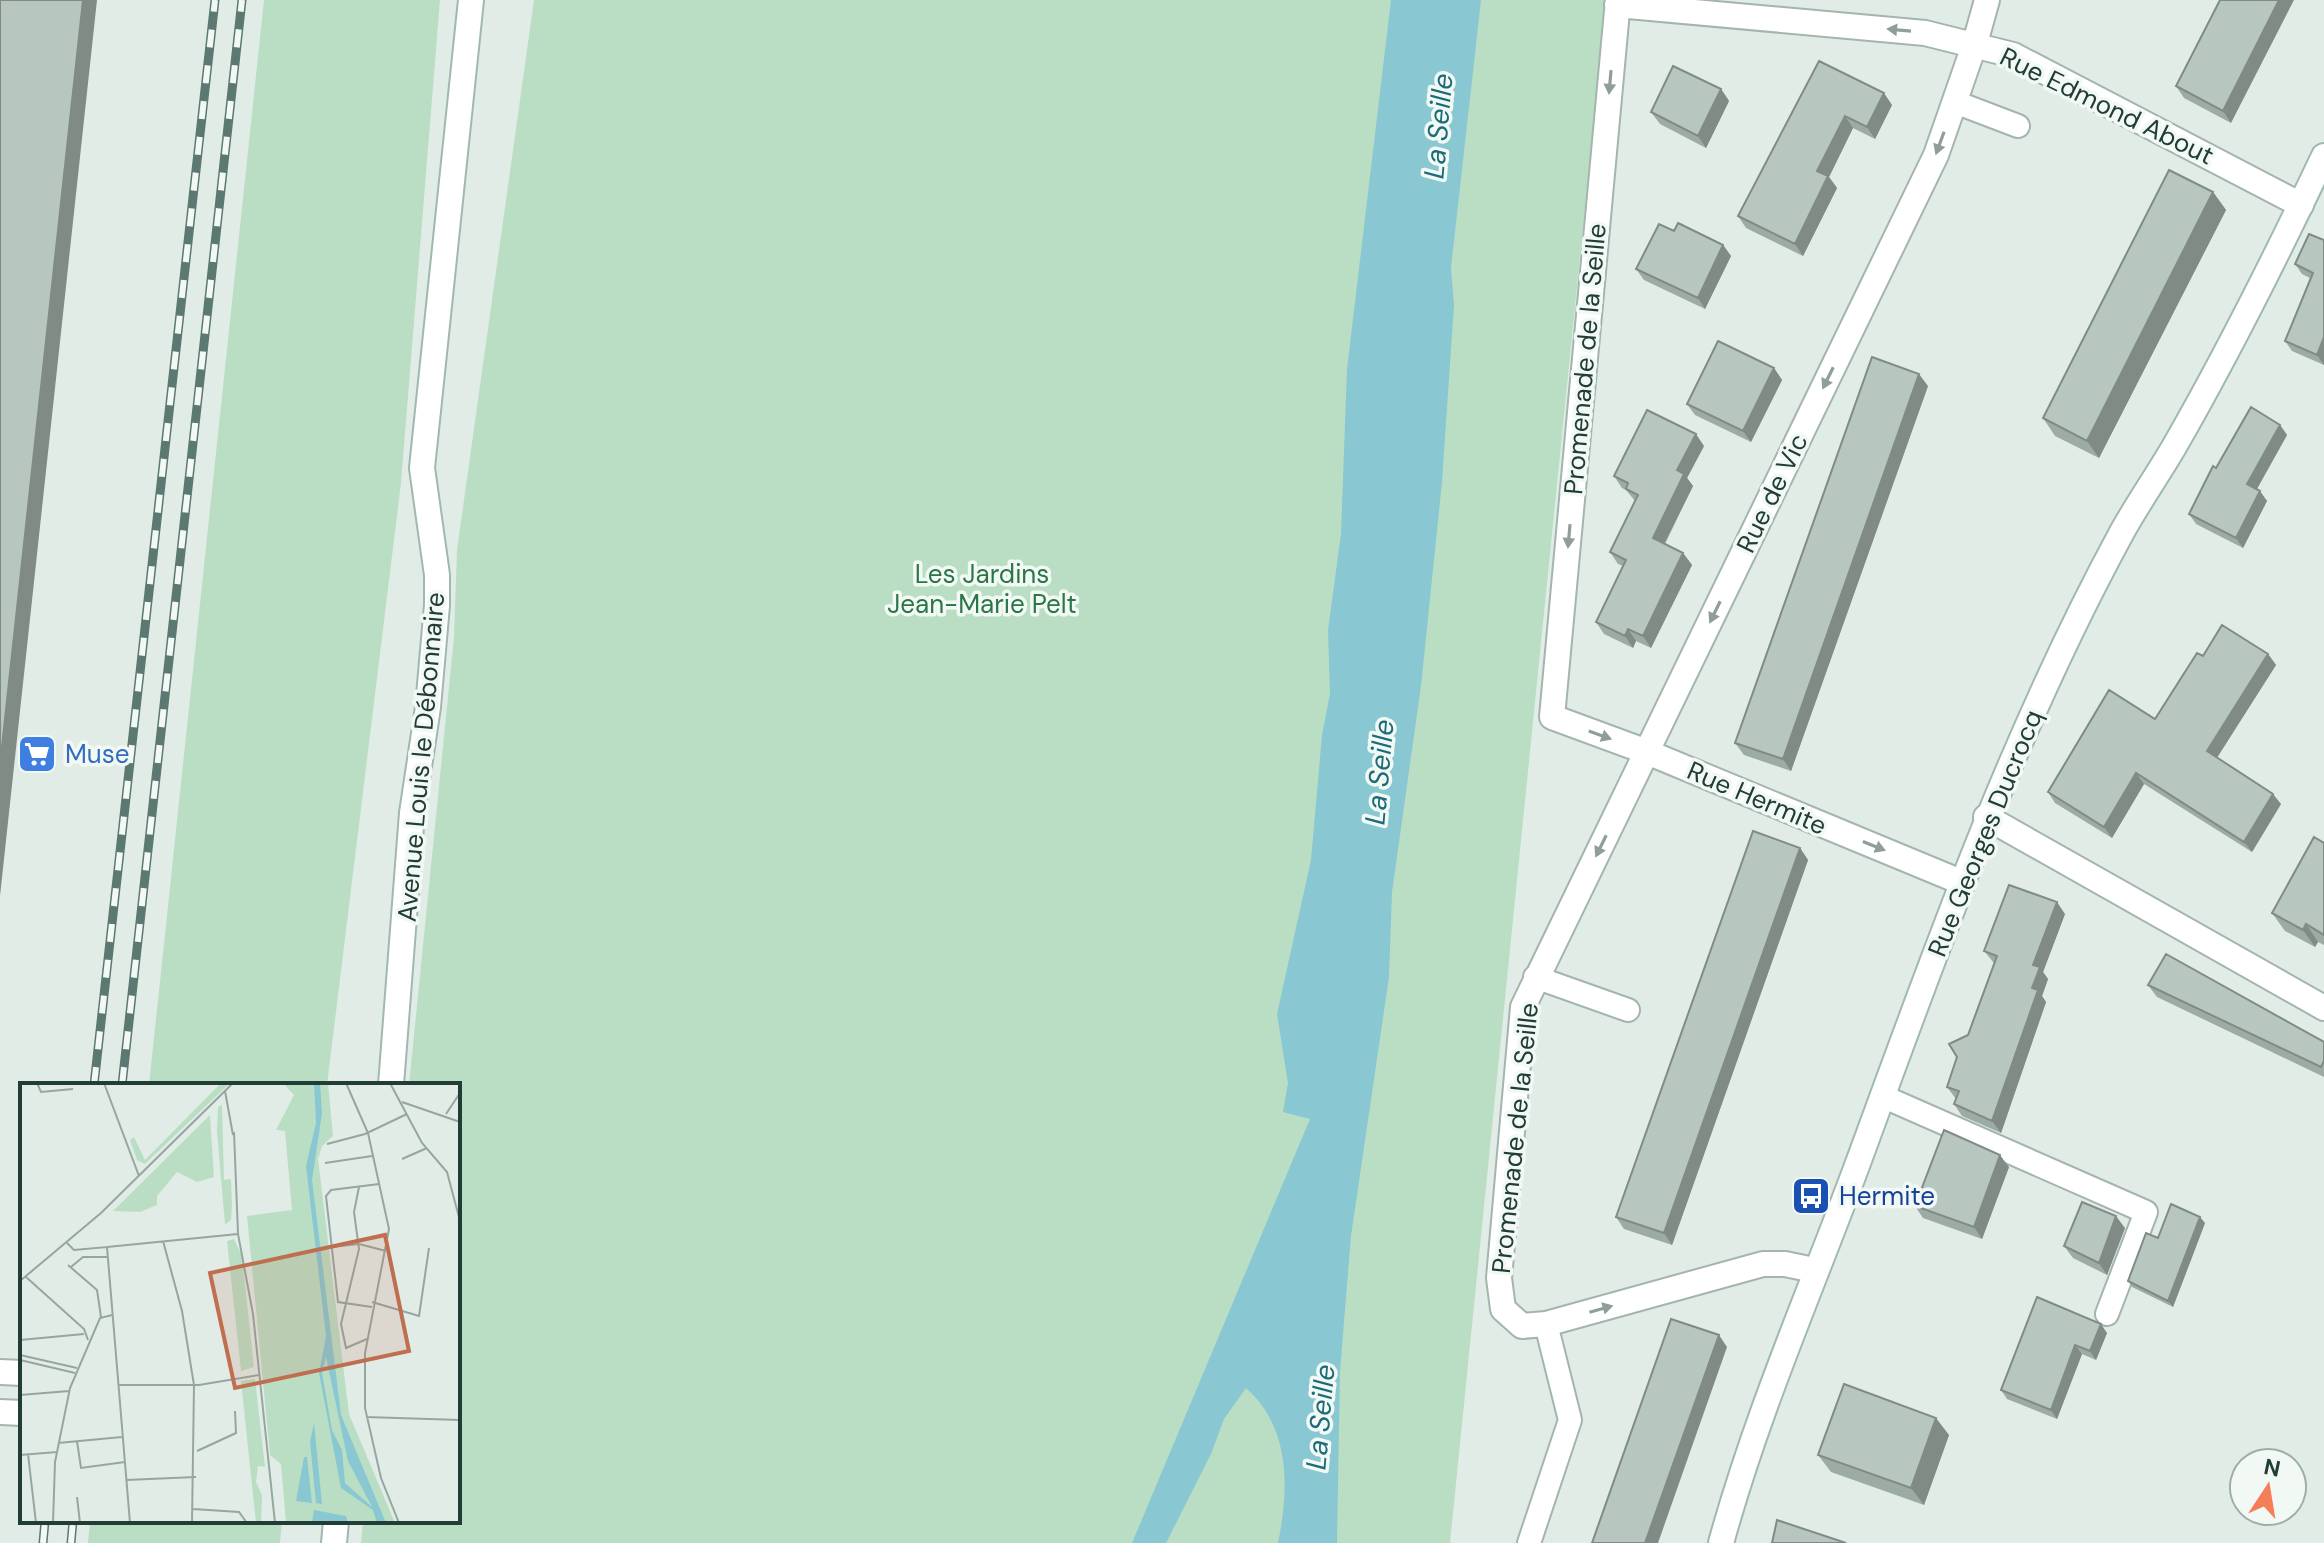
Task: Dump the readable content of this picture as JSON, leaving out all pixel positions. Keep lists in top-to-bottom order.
{
  "streets": {
    "street": [
      "Rue Edmond About",
      "Promenade de la Seille",
      "Rue de Vic",
      "Avenue Louis le Débonnaire",
      "Rue Hermite",
      "Rue Georges Ducrocq"
    ]
  },
  "crossings": [
    ["Rue Edmond About", "Promenade de la Seille"],
    ["Rue Edmond About", "Rue de Vic"],
    ["Rue Edmond About", "Rue Georges Ducrocq"],
    ["Promenade de la Seille", "Rue de Vic"],
    ["Promenade de la Seille", "Rue Hermite"],
    ["Promenade de la Seille", "Rue Georges Ducrocq"],
    ["Rue de Vic", "Rue Hermite"],
    ["Rue Hermite", "Rue Georges Ducrocq"]
  ],
  "one_way": ["Rue Edmond About", "Rue de Vic", "Rue Hermite"],
  "water": ["La Seille"],
  "parks": ["Les Jardins Jean-Marie Pelt"],
  "places": {
    "supermarket": ["Muse"],
    "bus stop": ["Hermite"]
  },
  "north": "top"
}
